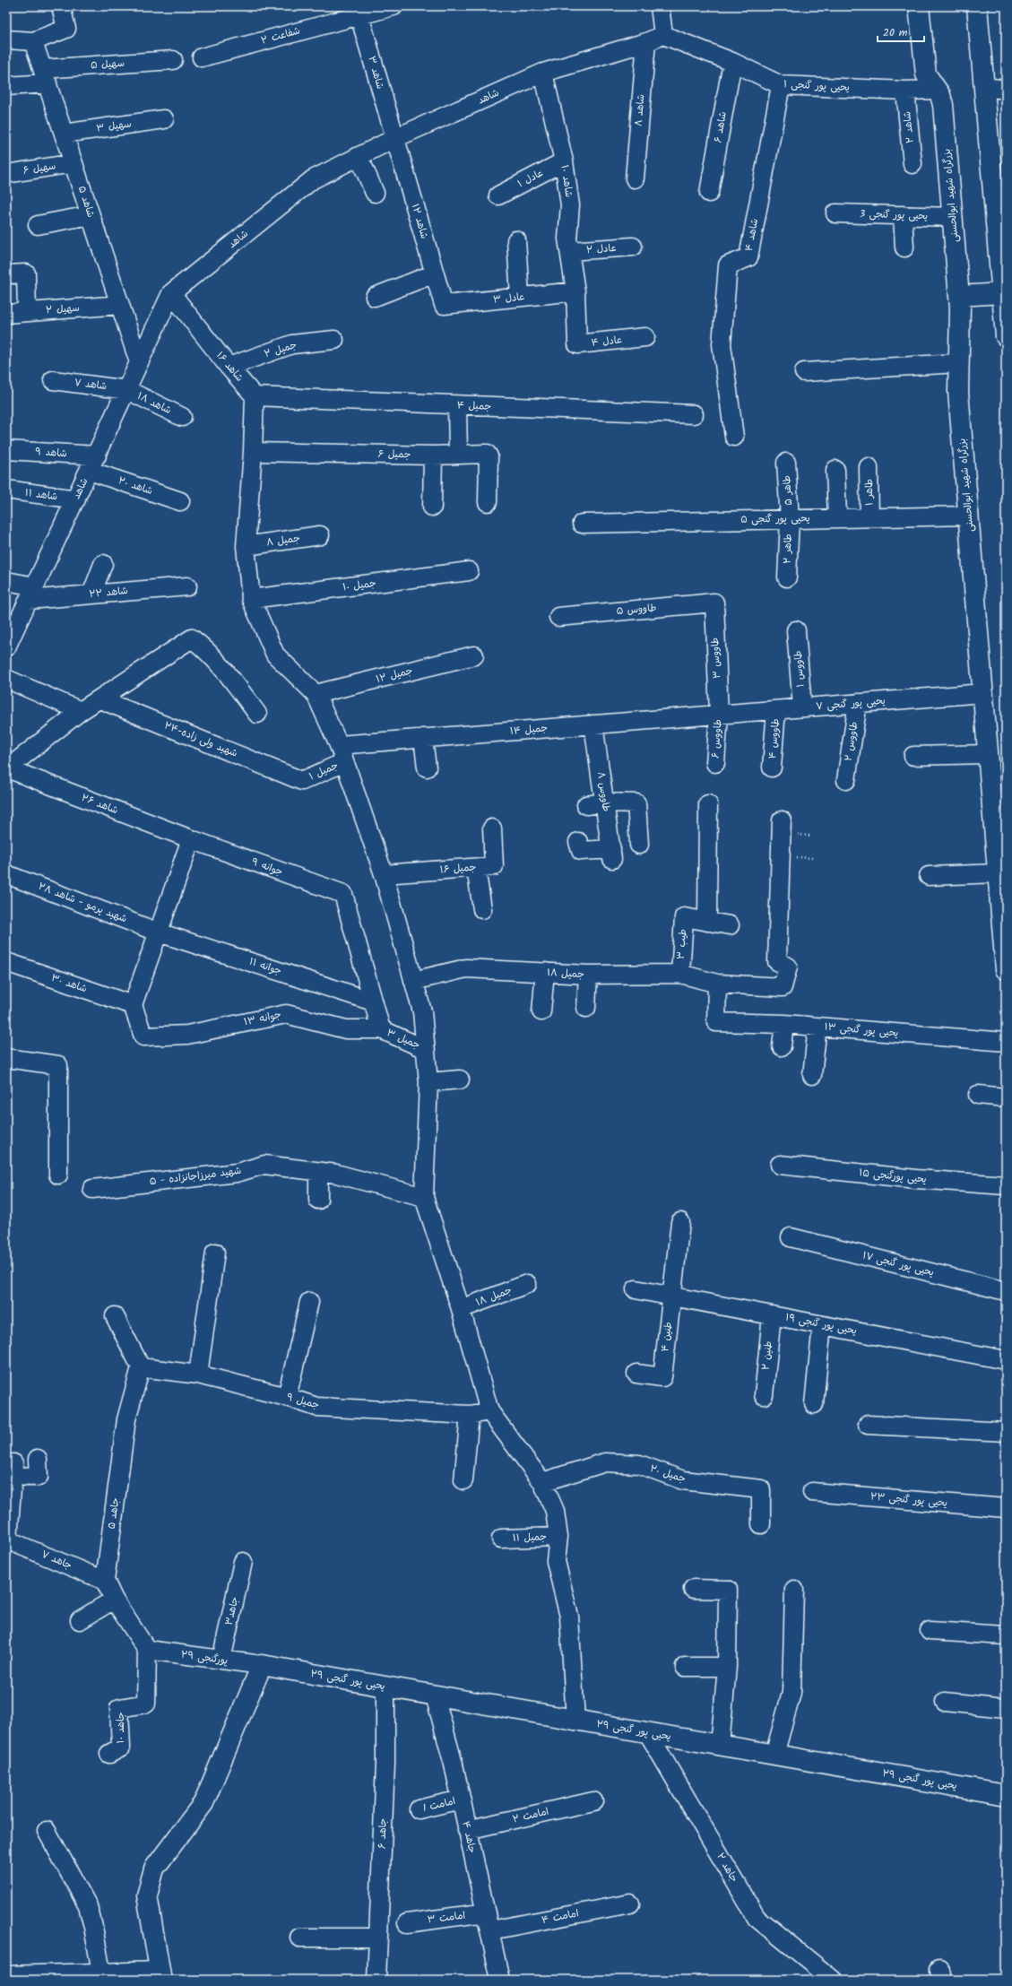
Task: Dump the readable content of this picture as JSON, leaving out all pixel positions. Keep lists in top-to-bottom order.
{
  "streets": {
    "main road": ["بزرگراه شهید ابوالحسنی", "یحیی پور گنجی ۲۹"],
    "street": [
      "شفاعت ۲",
      "سهیل ۵",
      "شاهد ۳",
      "یحیی پور گنجی ۱",
      "شاهد",
      "شاهد ۸",
      "سهیل ۳",
      "شاهد ۶",
      "شاهد ۲",
      "سهیل ۶",
      "عادل ۱",
      "شاهد ۱۰",
      "شاهد ۵",
      "یحیی پور گنجی 3",
      "شاهد ۱۲",
      "شاهد ۴",
      "عادل ۲",
      "عادل ۳",
      "سهیل ۲",
      "عادل ۴",
      "جمیل ۲",
      "شاهد ۱۶",
      "شاهد ۷",
      "شاهد ۱۸",
      "جمیل ۴",
      "شاهد ۹",
      "جمیل ۶",
      "شاهد ۲۰",
      "طاهر ۵",
      "طاهر ۱",
      "شاهد ۱۱",
      "یحیی پور گنجی ۵",
      "جمیل ۸",
      "طاهر ۲",
      "جمیل ۱۰",
      "شاهد ۲۲",
      "طاووس ۵",
      "طاووس ۳",
      "طاووس ۱",
      "جمیل ۱۲",
      "یحیی پور گنجی ۷",
      "جمیل ۱۴",
      "طاووس ۶",
      "طاووس ۴",
      "شهید ولی زاده-۲۴",
      "طاووس ۲",
      "جمیل ۱",
      "طاووس ۸",
      "شاهد ۲۶",
      "جوانه ۹",
      "جمیل ۱۶",
      "شهید پرمو - شاهد ۲۸",
      "طیب ۳",
      "جوانه ۱۱",
      "جمیل ۱۸",
      "شاهد ۳۰",
      "جوانه ۱۳",
      "یحیی پور گنجی ۱۳",
      "جمیل ۳",
      "شهید میرزاجانزاده - ۵",
      "یحیی پورگنجی ۱۵",
      "یحیی پور گنجی ۱۷",
      "یحیی پور گنجی ۱۹",
      "طنین ۴",
      "طنین ۲",
      "جمیل ۹",
      "جمیل ۲۰",
      "یحیی پور گنجی ۲۳",
      "جاهد ۵",
      "جمیل ۱۱",
      "جاهد ۷",
      "جاهد۳",
      "پورگنجی ۲۹",
      "جاهد ۱۰",
      "امامت 1",
      "امامت ۲",
      "جاهد ۶",
      "جاهد ۴",
      "جاهد ۲",
      "امامت ۴",
      "امامت ۳"
    ]
  },
  "crossings": [
    ["شفاعت ۲", "شاهد ۳"],
    ["سهیل ۵", "شاهد ۵"],
    ["شاهد ۳", "شاهد"],
    ["شاهد ۳", "شاهد ۱۲"],
    ["یحیی پور گنجی ۱", "شاهد"],
    ["یحیی پور گنجی ۱", "شاهد ۶"],
    ["یحیی پور گنجی ۱", "شاهد ۲"],
    ["یحیی پور گنجی ۱", "بزرگراه شهید ابوالحسنی"],
    ["یحیی پور گنجی ۱", "شاهد ۴"],
    ["شاهد", "شاهد ۸"],
    ["شاهد", "شاهد ۱۰"],
    ["شاهد", "شاهد ۵"],
    ["شاهد", "شاهد ۱۲"],
    ["شاهد", "شاهد ۱۶"],
    ["شاهد", "شاهد ۷"],
    ["شاهد", "شاهد ۱۸"],
    ["شاهد", "شاهد ۹"],
    ["شاهد", "شاهد ۲۰"],
    ["شاهد", "شاهد ۱۱"],
    ["شاهد", "شاهد ۲۲"],
    ["سهیل ۳", "شاهد ۵"],
    ["سهیل ۶", "شاهد ۵"],
    ["عادل ۱", "شاهد ۱۰"],
    ["شاهد ۱۰", "عادل ۲"],
    ["شاهد ۱۰", "عادل ۳"],
    ["شاهد ۱۰", "عادل ۴"],
    ["بزرگراه شهید ابوالحسنی", "یحیی پور گنجی 3"],
    ["بزرگراه شهید ابوالحسنی", "یحیی پور گنجی ۵"],
    ["بزرگراه شهید ابوالحسنی", "یحیی پور گنجی ۷"],
    ["شاهد ۵", "سهیل ۲"],
    ["شاهد ۱۲", "عادل ۳"],
    ["عادل ۳", "عادل ۴"],
    ["جمیل ۲", "شاهد ۱۶"],
    ["شاهد ۱۶", "جمیل ۴"],
    ["شاهد ۷", "شاهد ۱۸"],
    ["شاهد ۹", "شاهد ۲۰"],
    ["طاهر ۵", "یحیی پور گنجی ۵"],
    ["طاهر ۵", "طاهر ۲"],
    ["طاهر ۱", "یحیی پور گنجی ۵"],
    ["یحیی پور گنجی ۵", "طاهر ۲"],
    ["طاووس ۵", "طاووس ۳"],
    ["طاووس ۳", "یحیی پور گنجی ۷"],
    ["طاووس ۳", "جمیل ۱۴"],
    ["طاووس ۳", "طاووس ۶"],
    ["طاووس ۱", "یحیی پور گنجی ۷"],
    ["یحیی پور گنجی ۷", "جمیل ۱۴"],
    ["یحیی پور گنجی ۷", "طاووس ۶"],
    ["یحیی پور گنجی ۷", "طاووس ۴"],
    ["یحیی پور گنجی ۷", "طاووس ۲"],
    ["جمیل ۱۴", "طاووس ۶"],
    ["جمیل ۱۴", "طاووس ۸"],
    ["شهید ولی زاده-۲۴", "جمیل ۱"],
    ["شاهد ۲۶", "جوانه ۹"],
    ["جوانه ۹", "جوانه ۱۱"],
    ["شهید پرمو - شاهد ۲۸", "جوانه ۱۱"],
    ["طیب ۳", "جمیل ۱۸"],
    ["جمیل ۱۸", "یحیی پور گنجی ۱۳"],
    ["شاهد ۳۰", "جوانه ۱۳"],
    ["جوانه ۱۳", "جمیل ۳"],
    ["یحیی پور گنجی ۱۹", "طنین ۴"],
    ["یحیی پور گنجی ۱۹", "طنین ۲"],
    ["جمیل ۹", "جاهد ۵"],
    ["جاهد ۵", "جاهد ۷"],
    ["جاهد۳", "پورگنجی ۲۹"],
    ["پورگنجی ۲۹", "یحیی پور گنجی ۲۹"],
    ["پورگنجی ۲۹", "جاهد ۱۰"],
    ["یحیی پور گنجی ۲۹", "جاهد ۶"],
    ["یحیی پور گنجی ۲۹", "جاهد ۴"],
    ["یحیی پور گنجی ۲۹", "جاهد ۲"],
    ["امامت 1", "جاهد ۴"],
    ["امامت ۲", "جاهد ۴"],
    ["جاهد ۴", "امامت ۴"],
    ["جاهد ۴", "امامت ۳"]
  ],
  "scale_bar": "20 m"
}
